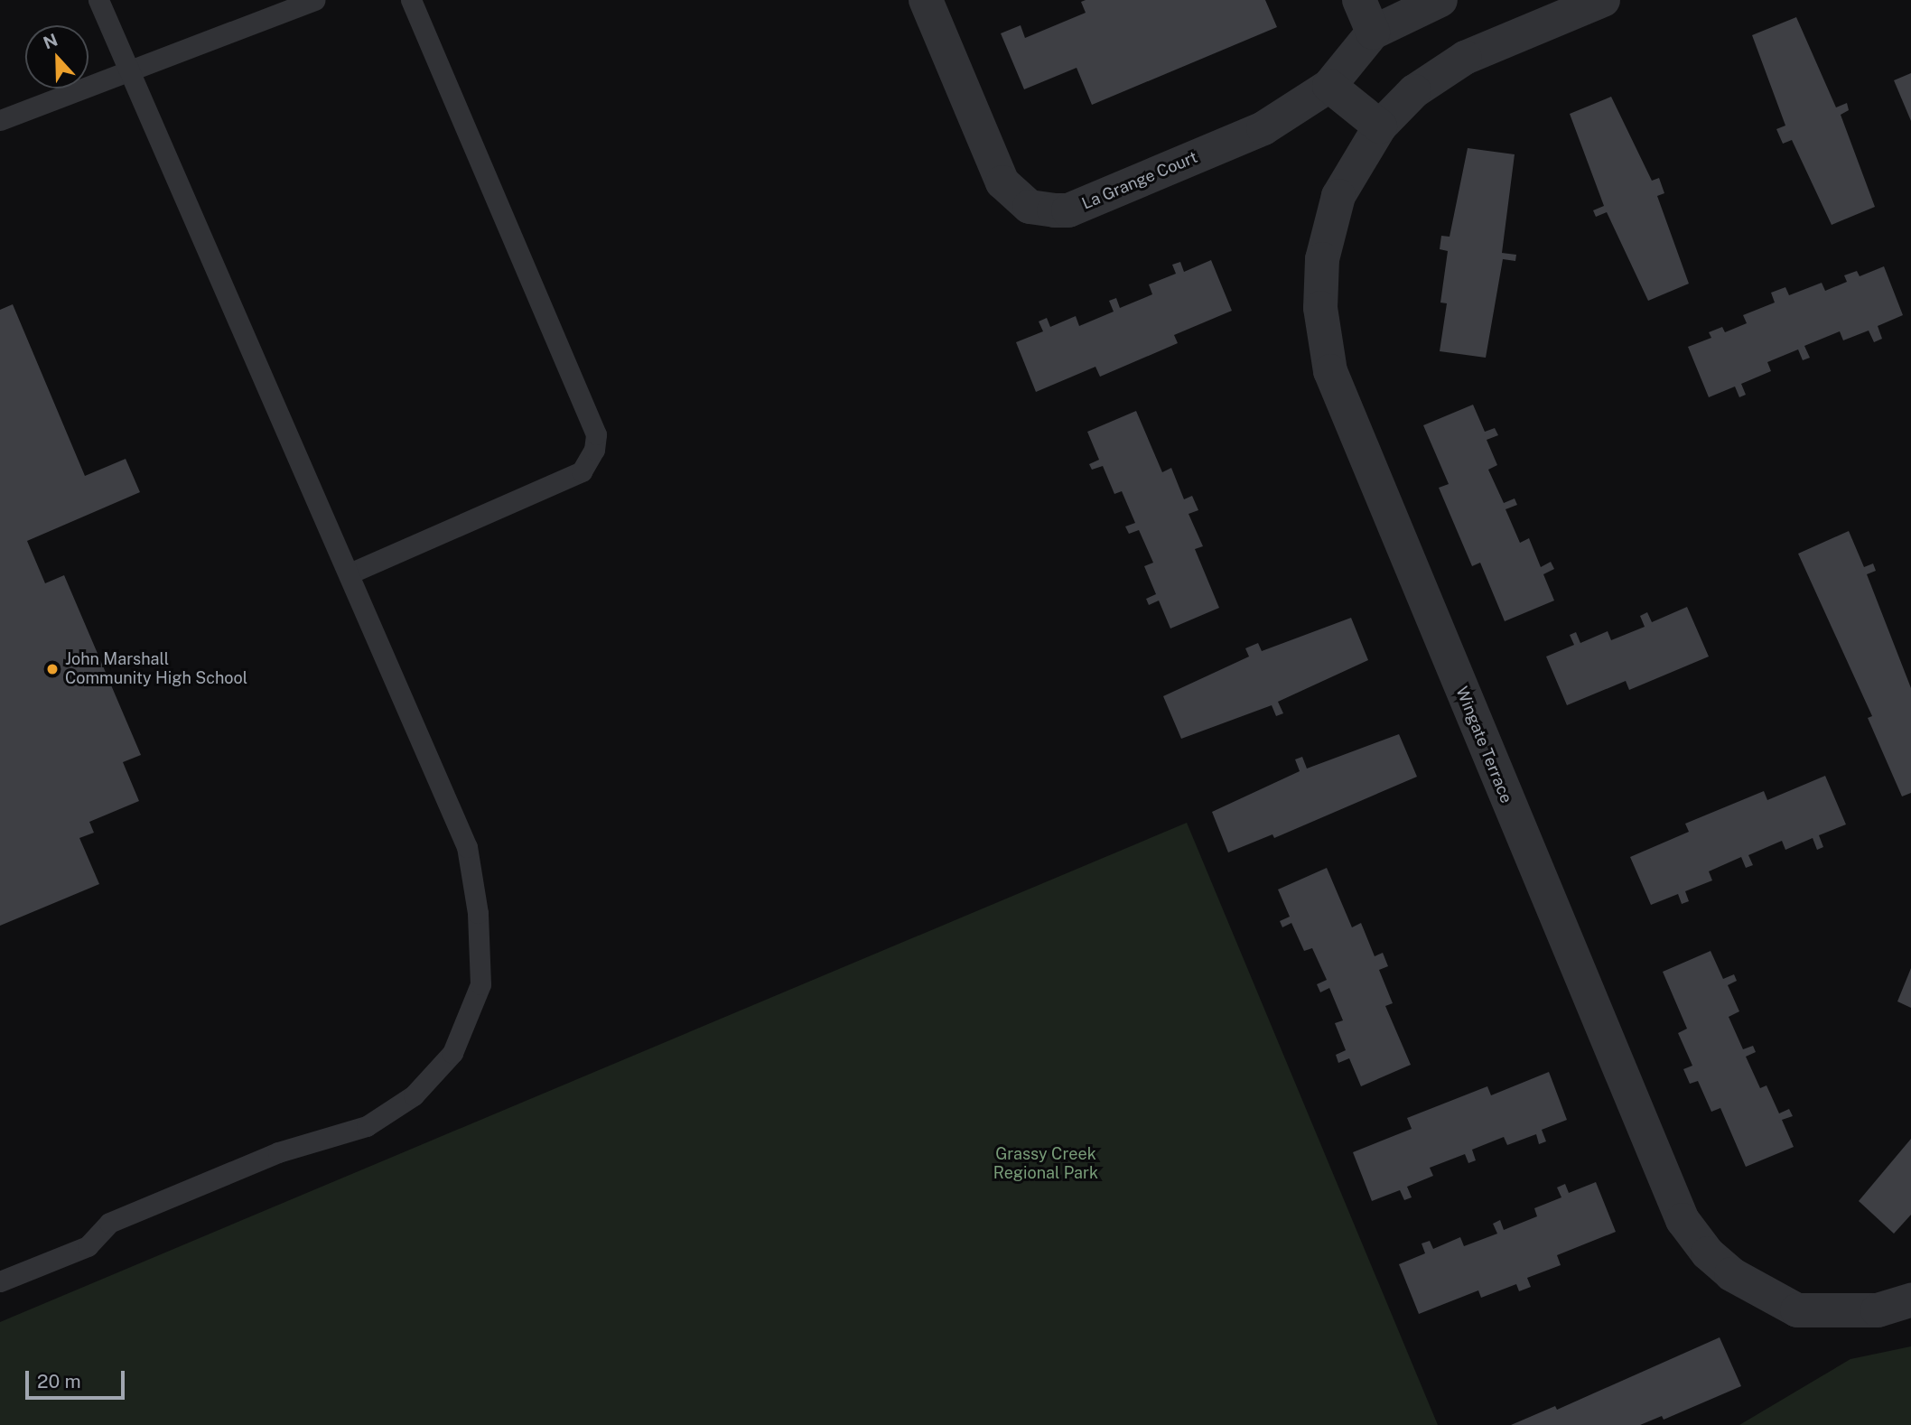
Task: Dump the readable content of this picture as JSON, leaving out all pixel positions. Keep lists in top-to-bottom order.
{
  "streets": {
    "street": ["La Grange Court", "Wingate Terrace"]
  },
  "parks": ["Grassy Creek Regional Park"],
  "places": ["John Marshall Community High School"],
  "scale_bar": "20 m",
  "north": "top"
}
